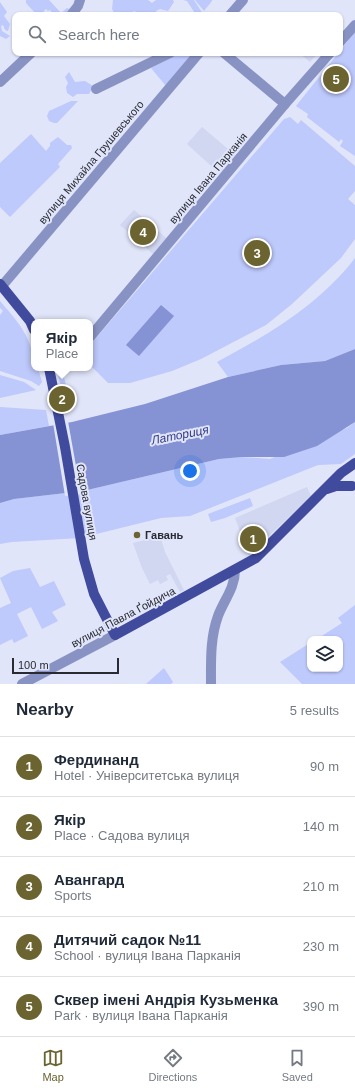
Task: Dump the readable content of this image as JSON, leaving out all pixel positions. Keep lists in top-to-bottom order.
{
  "streets": {
    "main road": ["Садова вулиця", "вулиця Павла Ґойдича"],
    "street": ["вулиця Михайла Грушевського", "вулиця Івана Парканія"]
  },
  "crossings": [
    ["Садова вулиця", "вулиця Павла Ґойдича"]
  ],
  "water": ["Латориця"],
  "places": ["Гавань"],
  "scale_bar": "100 m",
  "page": {
    "search": "Search here",
    "pins": [
      "5",
      "4",
      "3",
      "2",
      "1"
    ],
    "popup": ["Якір", "Place"],
    "scale": "100 m",
    "heading": ["Nearby", "5 results"],
    "list": [
      {
        "mark": "1",
        "name": "Фердинанд",
        "note": "Hotel · Університетська вулиця",
        "value": "90 m"
      },
      {
        "mark": "2",
        "name": "Якір",
        "note": "Place · Садова вулиця",
        "value": "140 m"
      },
      {
        "mark": "3",
        "name": "Авангард",
        "note": "Sports",
        "value": "210 m"
      },
      {
        "mark": "4",
        "name": "Дитячий садок №11",
        "note": "School · вулиця Івана Парканія",
        "value": "230 m"
      },
      {
        "mark": "5",
        "name": "Сквер імені Андрія Кузьменка",
        "note": "Park · вулиця Івана Парканія",
        "value": "390 m"
      }
    ],
    "nav": ["Map", "Directions", "Saved"]
  }
}
